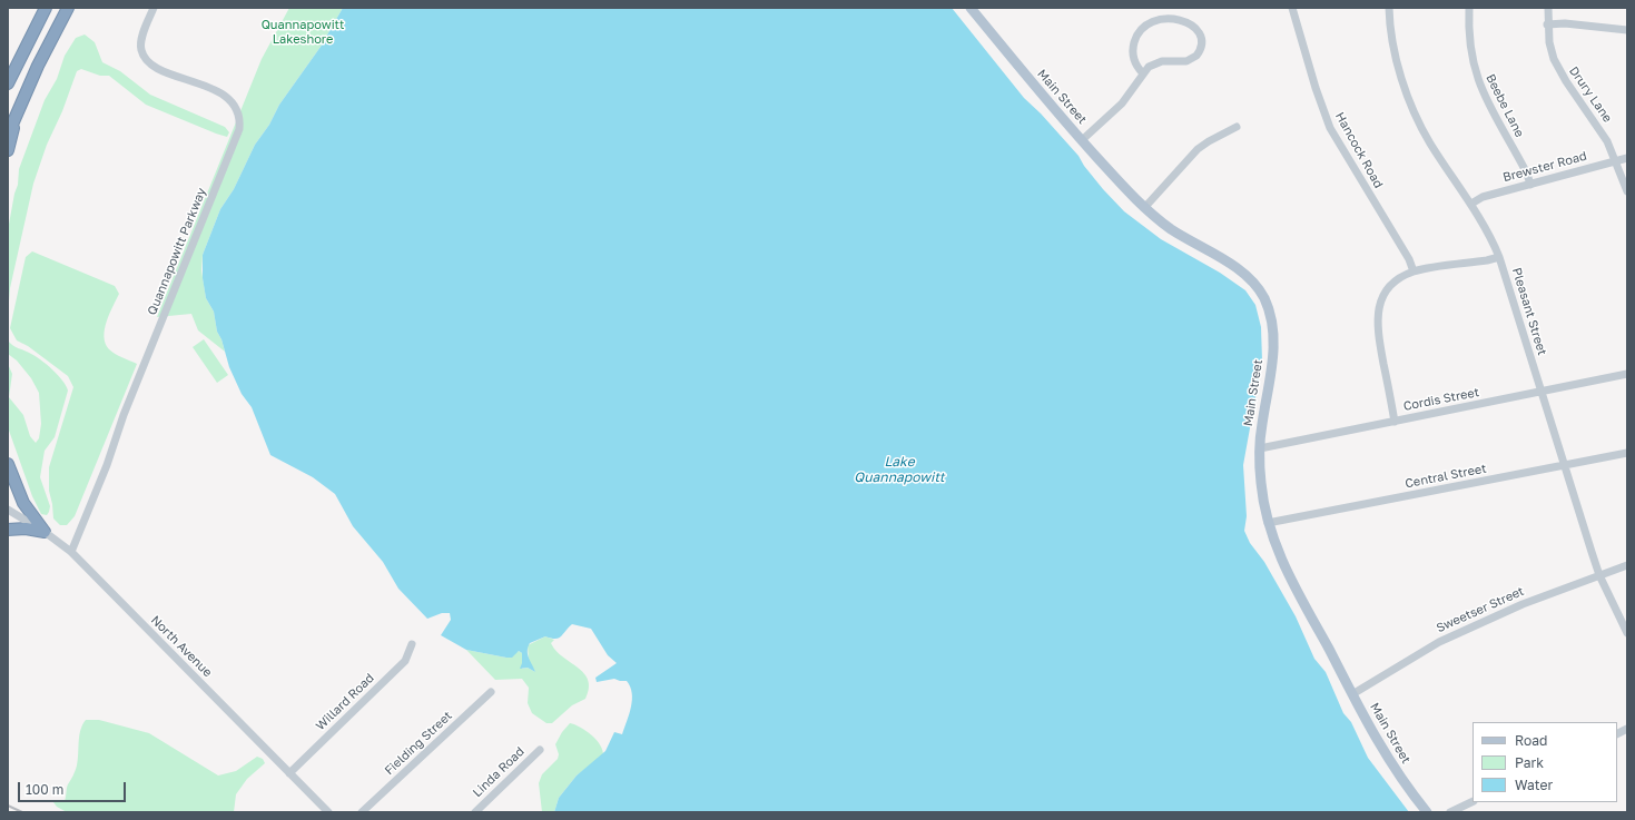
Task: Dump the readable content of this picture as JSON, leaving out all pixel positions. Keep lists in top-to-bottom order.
{
  "streets": {
    "main road": ["Main Street"],
    "street": [
      "Drury Lane",
      "Beebe Lane",
      "Hancock Road",
      "Brewster Road",
      "Quannapowitt Parkway",
      "Pleasant Street",
      "Cordis Street",
      "Central Street",
      "Sweetser Street",
      "North Avenue",
      "Willard Road",
      "Fielding Street",
      "Linda Road"
    ]
  },
  "crossings": [
    ["Drury Lane", "Brewster Road"],
    ["Main Street", "Cordis Street"],
    ["Main Street", "Central Street"],
    ["Main Street", "Sweetser Street"],
    ["Beebe Lane", "Brewster Road"],
    ["Brewster Road", "Pleasant Street"],
    ["Quannapowitt Parkway", "North Avenue"],
    ["Pleasant Street", "Cordis Street"],
    ["Pleasant Street", "Central Street"],
    ["Pleasant Street", "Sweetser Street"],
    ["North Avenue", "Willard Road"]
  ],
  "water": ["Lake Quannapowitt"],
  "parks": ["Quannapowitt Lakeshore"],
  "legend": ["Road", "Park", "Water"],
  "scale_bar": "100 m"
}
